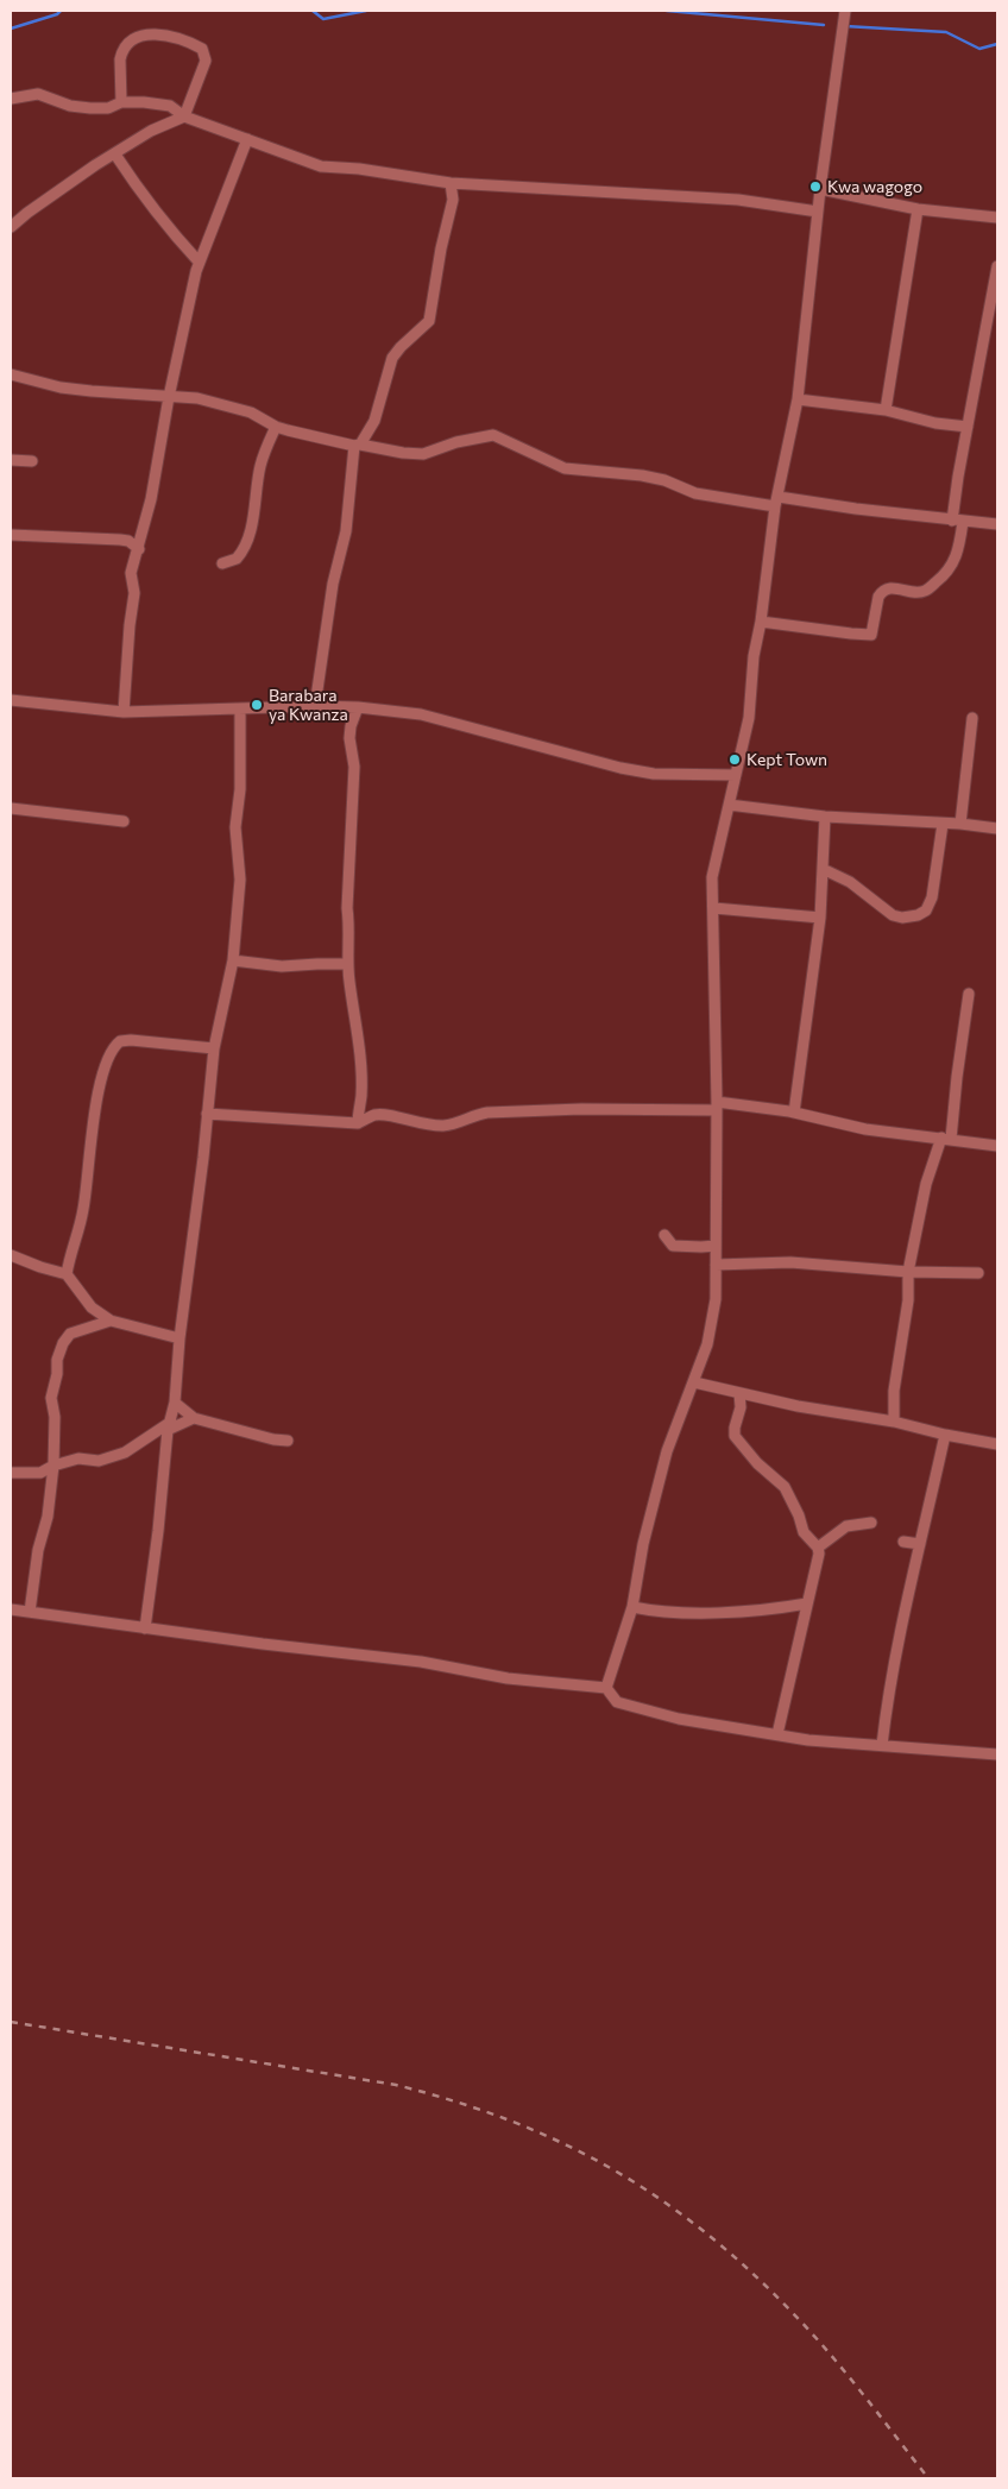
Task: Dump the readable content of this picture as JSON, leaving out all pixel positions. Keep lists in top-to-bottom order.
{
  "places": ["Kwa wagogo", "Barabara ya Kwanza", "Kept Town"]
}
